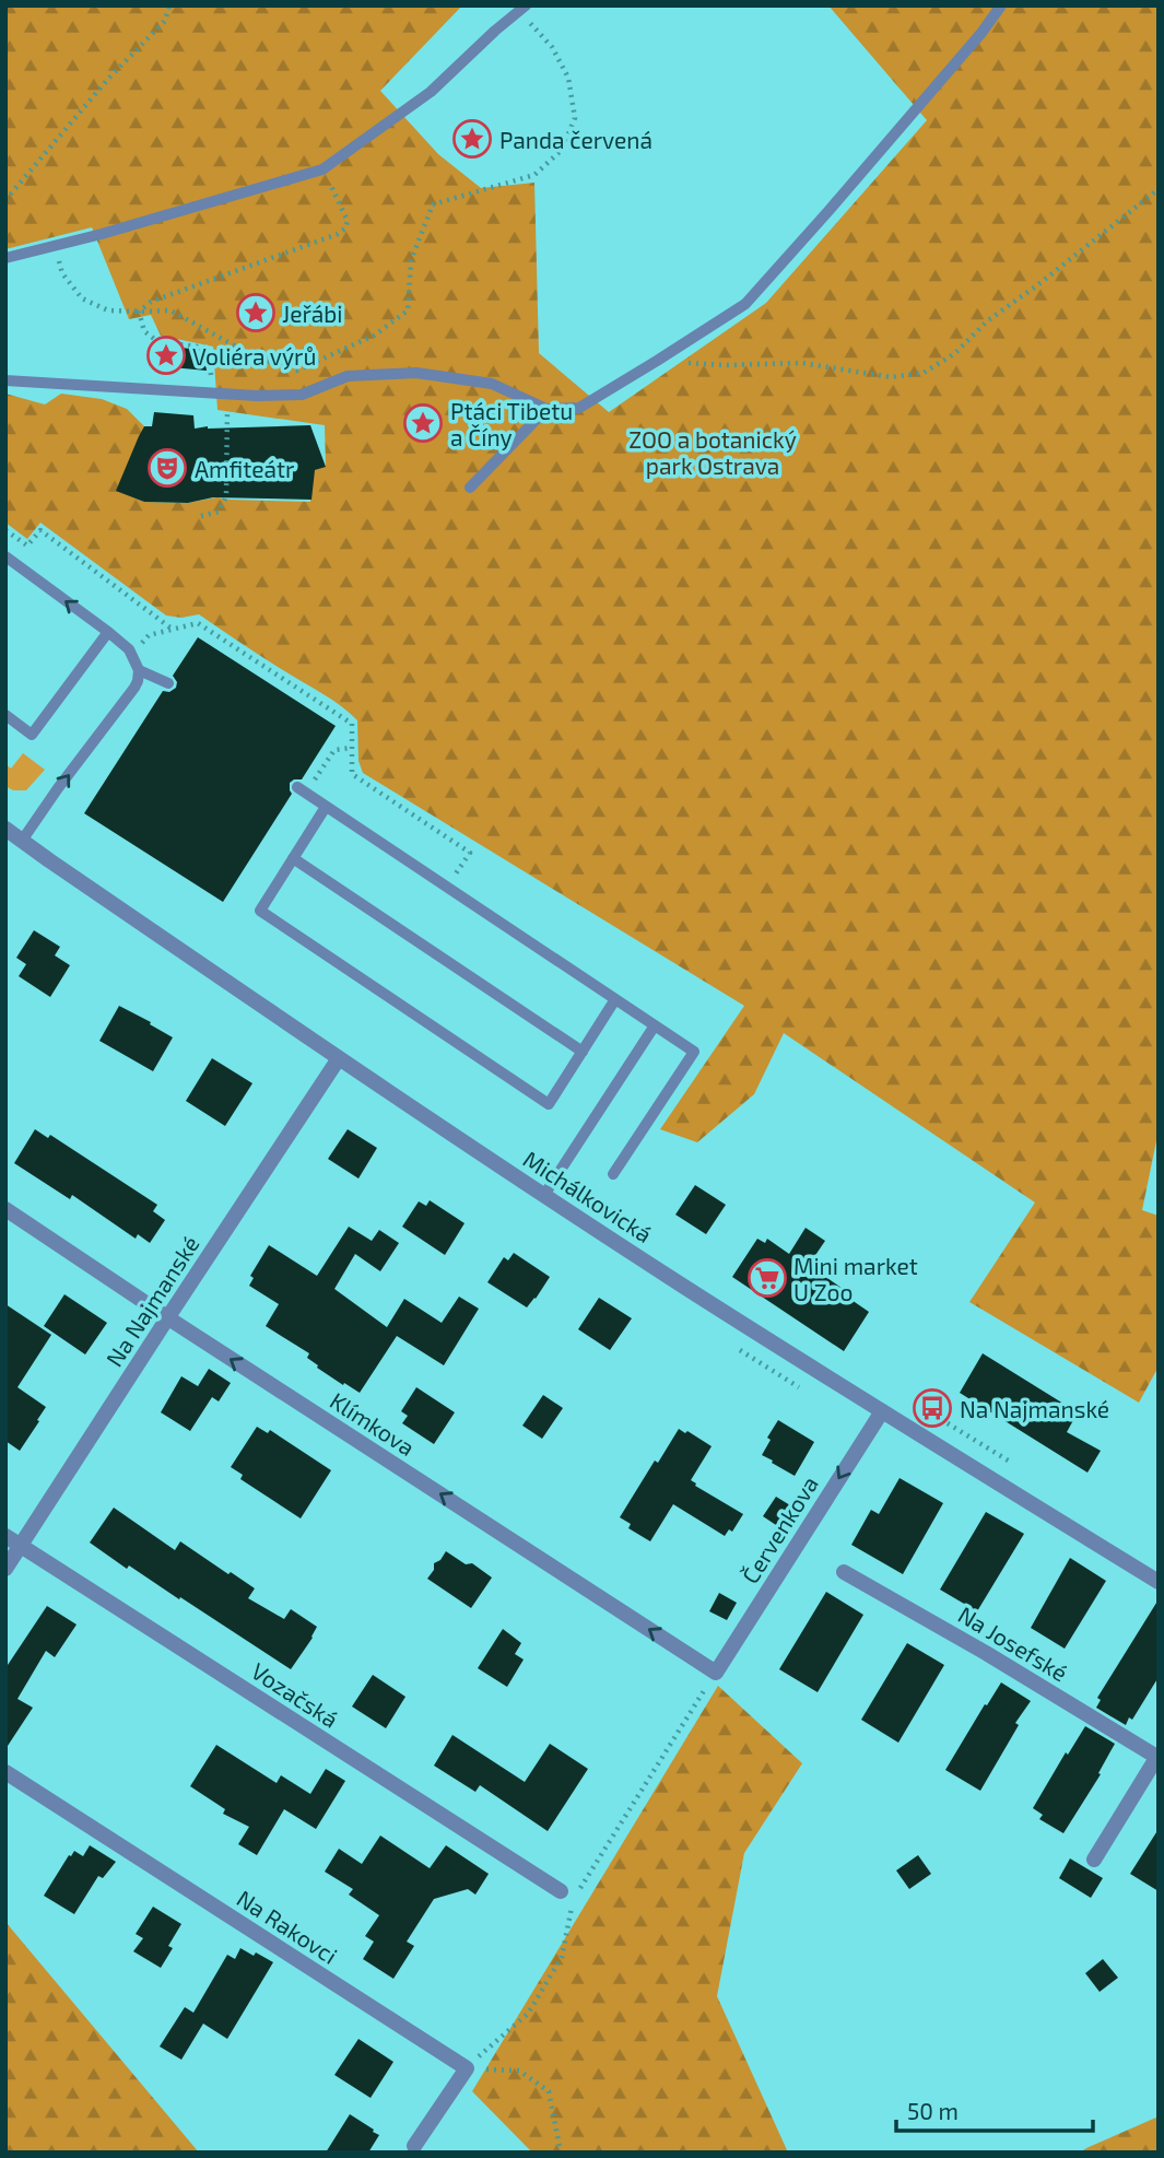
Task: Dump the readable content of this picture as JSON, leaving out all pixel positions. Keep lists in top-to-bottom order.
{
  "streets": {
    "street": [
      "Michálkovická",
      "Na Najmanské",
      "Klímkova",
      "Červenkova",
      "Na Josefské",
      "Vozačská",
      "Na Rakovci"
    ]
  },
  "crossings": [
    ["Michálkovická", "Na Najmanské"],
    ["Michálkovická", "Červenkova"],
    ["Na Najmanské", "Klímkova"],
    ["Na Najmanské", "Vozačská"],
    ["Klímkova", "Červenkova"]
  ],
  "one_way": ["Klímkova", "Červenkova"],
  "parks": ["ZOO a botanický park Ostrava"],
  "places": {
    "place": [
      "Panda červená",
      "Jeřábi",
      "Voliéra výrů",
      "Ptáci Tibetu a Číny"
    ],
    "theatre": ["Amfiteátr"],
    "supermarket": ["Mini market U Zoo"],
    "bus stop": ["Na Najmanské"]
  },
  "scale_bar": "50 m"
}
